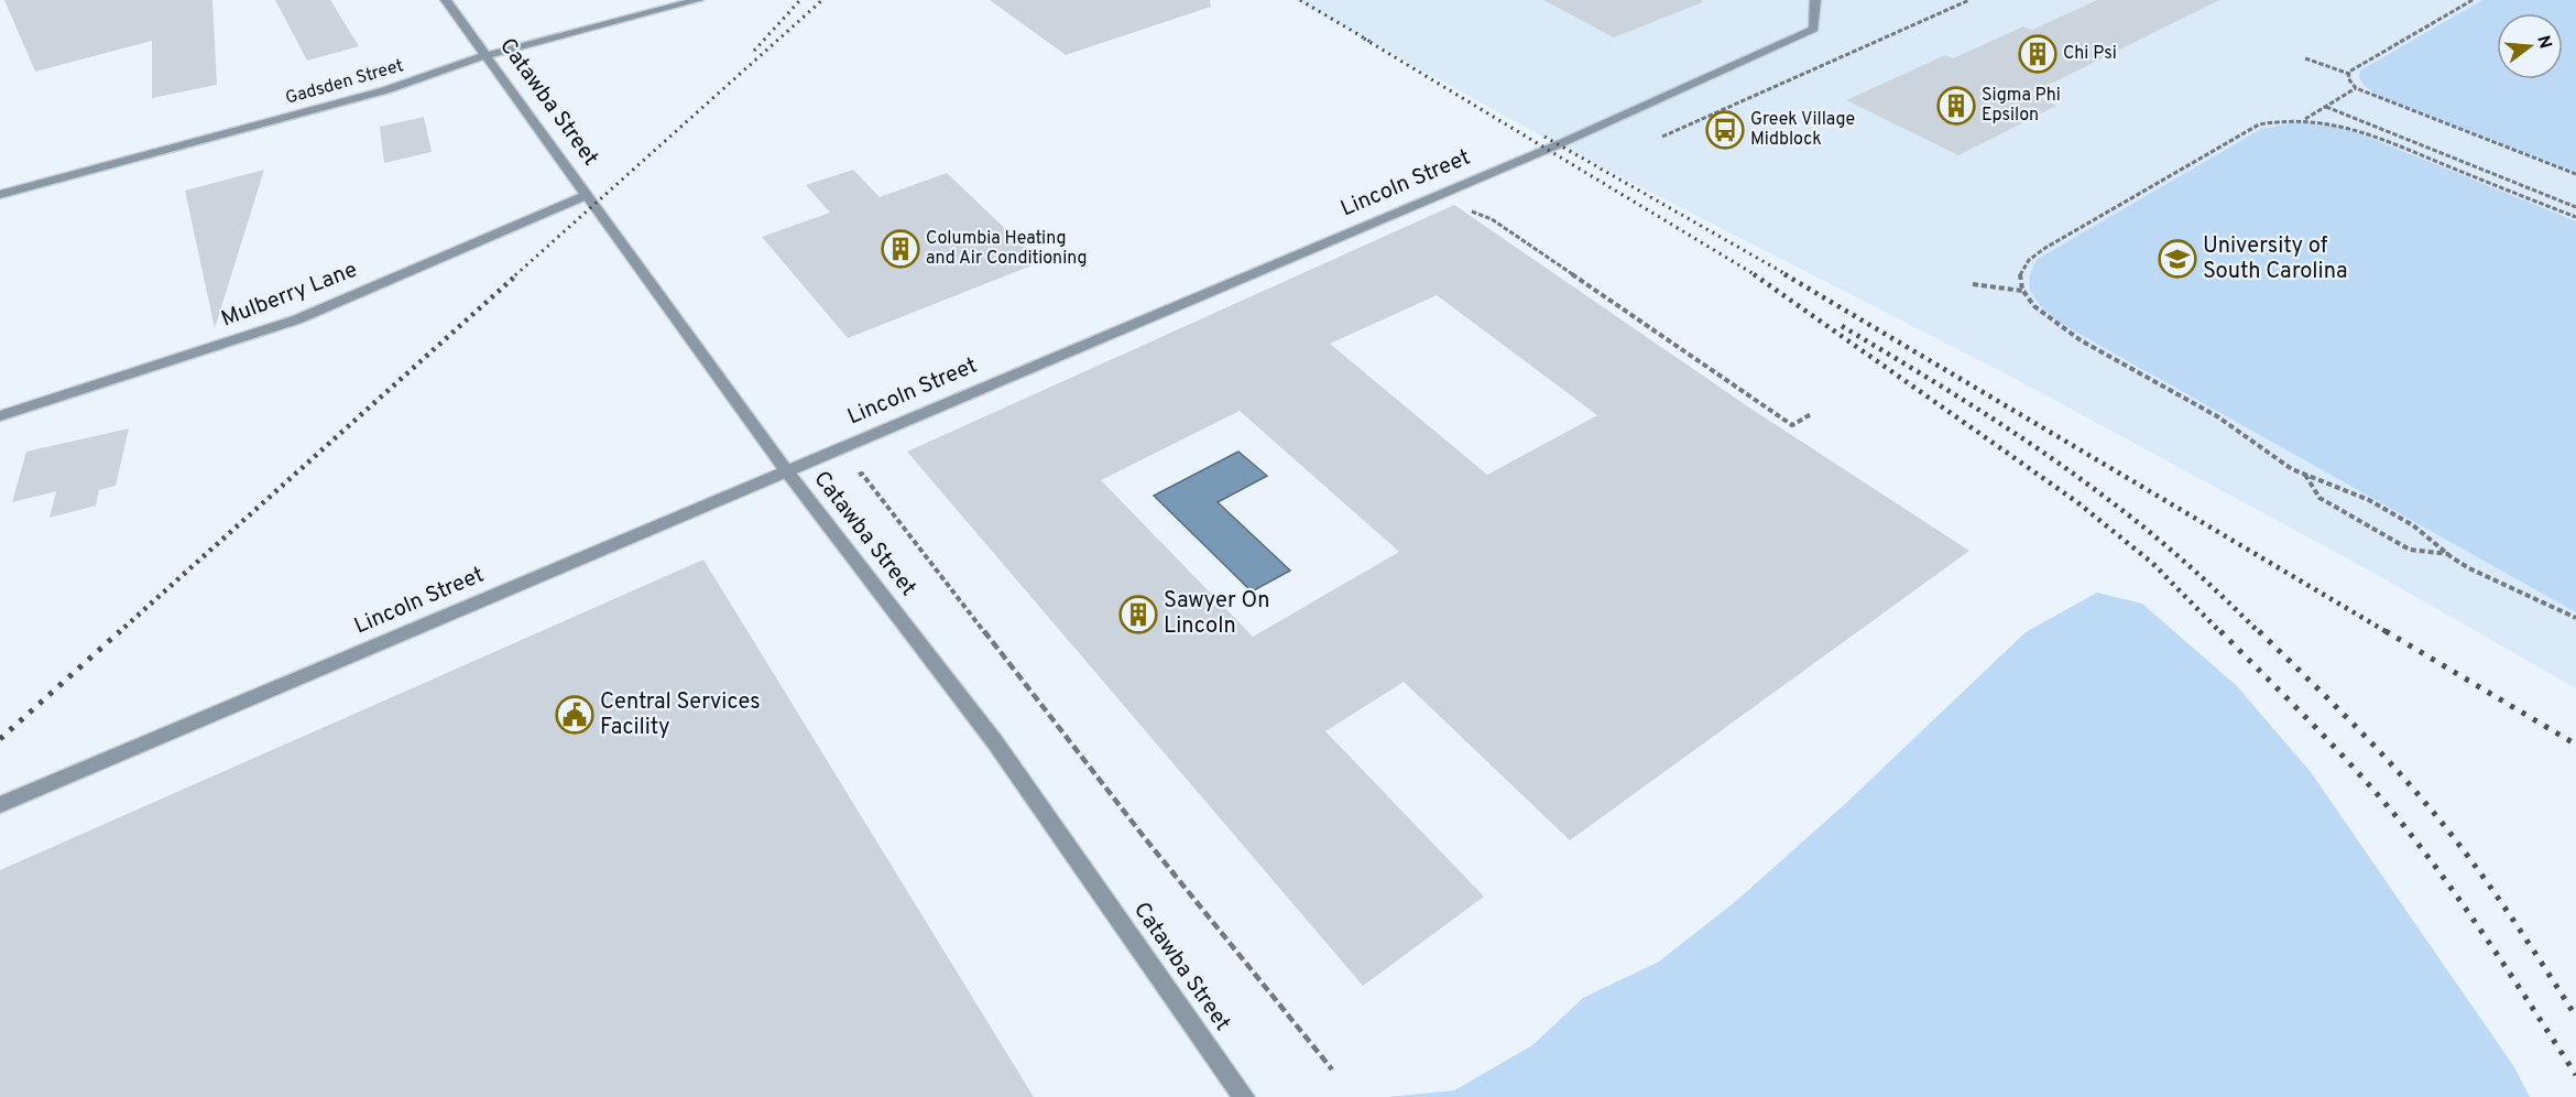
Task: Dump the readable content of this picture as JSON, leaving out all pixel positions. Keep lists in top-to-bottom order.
{
  "streets": {
    "street": [
      "Gadsden Street",
      "Catawba Street",
      "Lincoln Street",
      "Mulberry Lane"
    ]
  },
  "crossings": [
    ["Gadsden Street", "Catawba Street"],
    ["Catawba Street", "Lincoln Street"],
    ["Catawba Street", "Mulberry Lane"]
  ],
  "places": {
    "building": [
      "Chi Psi",
      "Sigma Phi Epsilon",
      "Columbia Heating and Air Conditioning",
      "Sawyer On Lincoln"
    ],
    "bus stop": ["Greek Village Midblock"],
    "school or university": ["University of South Carolina"],
    "public building": ["Central Services Facility"]
  },
  "north": "right"
}
